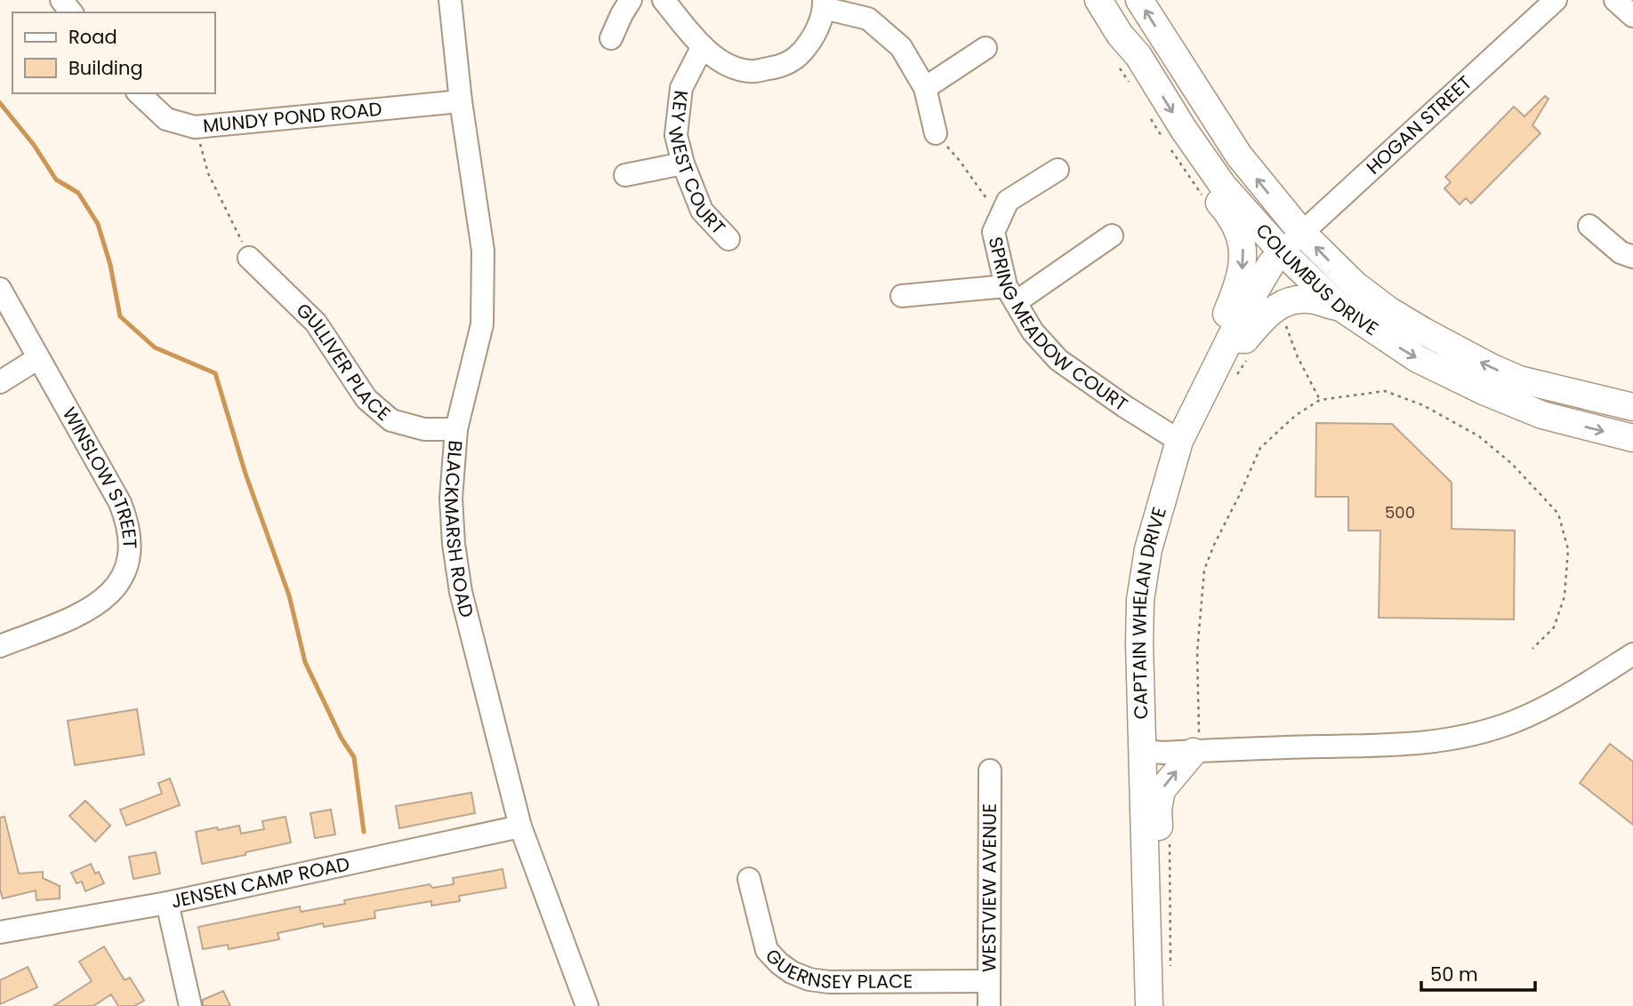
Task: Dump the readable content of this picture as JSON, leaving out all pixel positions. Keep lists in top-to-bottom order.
{
  "streets": {
    "main road": ["COLUMBUS DRIVE", "CAPTAIN WHELAN DRIVE"],
    "street": [
      "MUNDY POND ROAD",
      "HOGAN STREET",
      "KEY WEST COURT",
      "SPRING MEADOW COURT",
      "GULLIVER PLACE",
      "WINSLOW STREET",
      "BLACKMARSH ROAD",
      "JENSEN CAMP ROAD",
      "WESTVIEW AVENUE",
      "GUERNSEY PLACE"
    ]
  },
  "crossings": [
    ["MUNDY POND ROAD", "BLACKMARSH ROAD"],
    ["HOGAN STREET", "COLUMBUS DRIVE"],
    ["HOGAN STREET", "CAPTAIN WHELAN DRIVE"],
    ["COLUMBUS DRIVE", "CAPTAIN WHELAN DRIVE"],
    ["SPRING MEADOW COURT", "CAPTAIN WHELAN DRIVE"],
    ["GULLIVER PLACE", "BLACKMARSH ROAD"],
    ["BLACKMARSH ROAD", "JENSEN CAMP ROAD"],
    ["WESTVIEW AVENUE", "GUERNSEY PLACE"]
  ],
  "house_numbers": ["500"],
  "legend": ["Road", "Building"],
  "scale_bar": "50 m"
}
